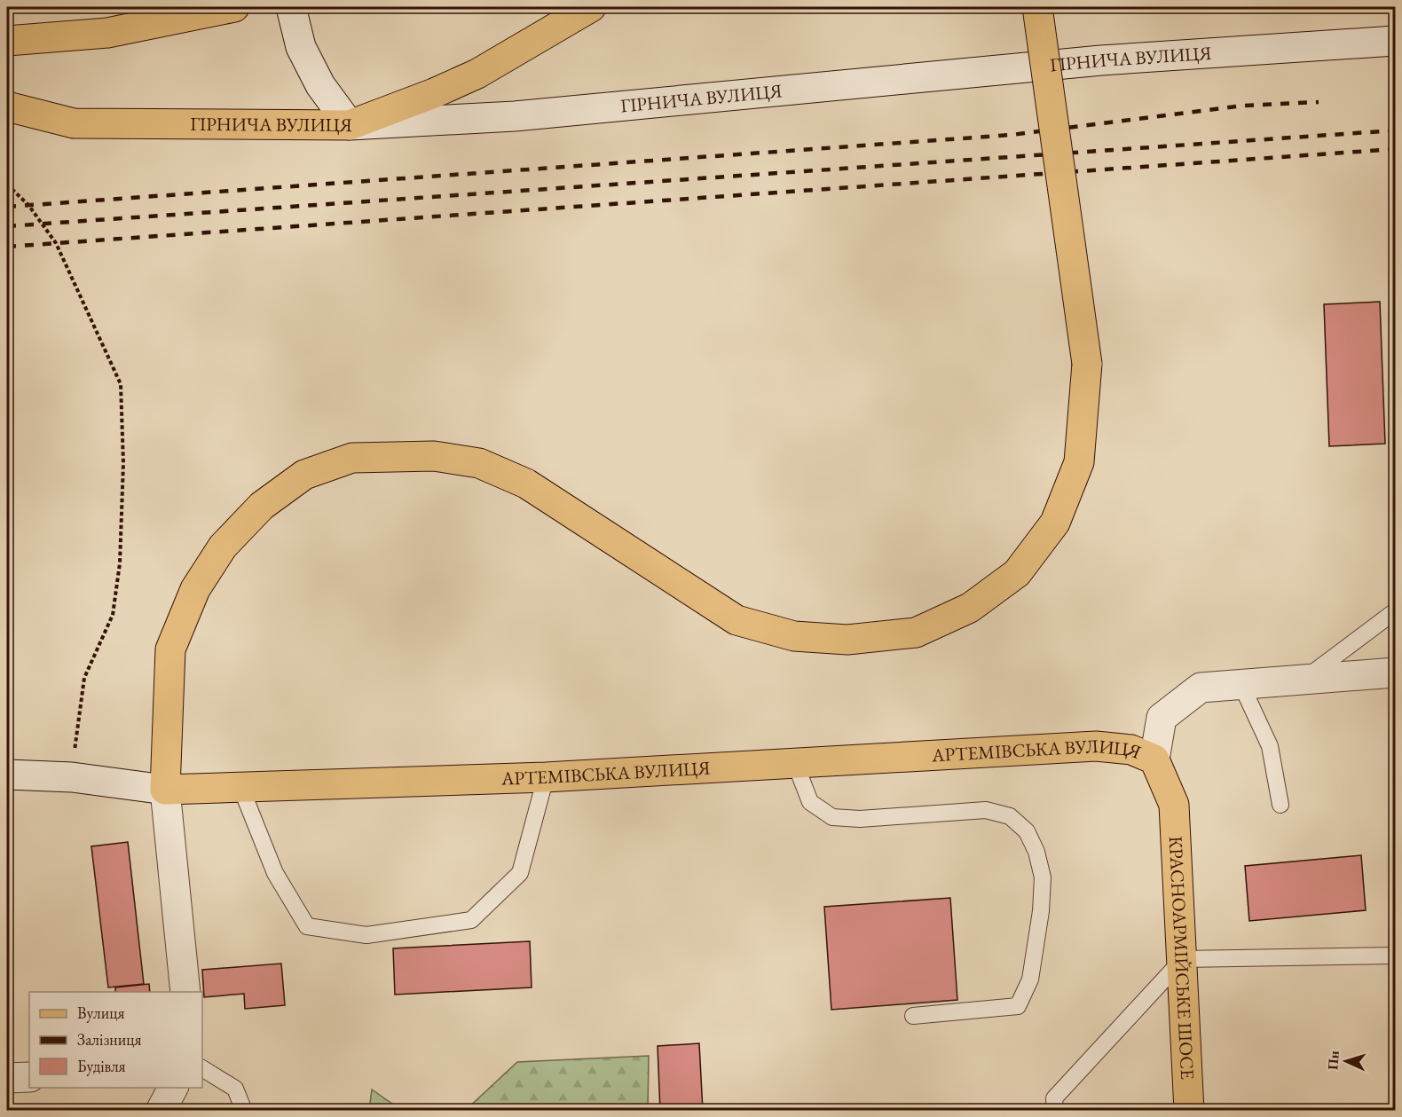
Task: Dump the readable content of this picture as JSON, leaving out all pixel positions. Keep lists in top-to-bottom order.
{
  "streets": {
    "main road": ["ГІРНИЧА ВУЛИЦЯ", "АРТЕМІВСЬКА ВУЛИЦЯ", "КРАСНОАРМІЙСЬКЕ ШОСЕ"]
  },
  "crossings": [
    ["АРТЕМІВСЬКА ВУЛИЦЯ", "КРАСНОАРМІЙСЬКЕ ШОСЕ"]
  ],
  "legend": ["Вулиця", "Залізниця", "Будівля"],
  "north": "left"
}
